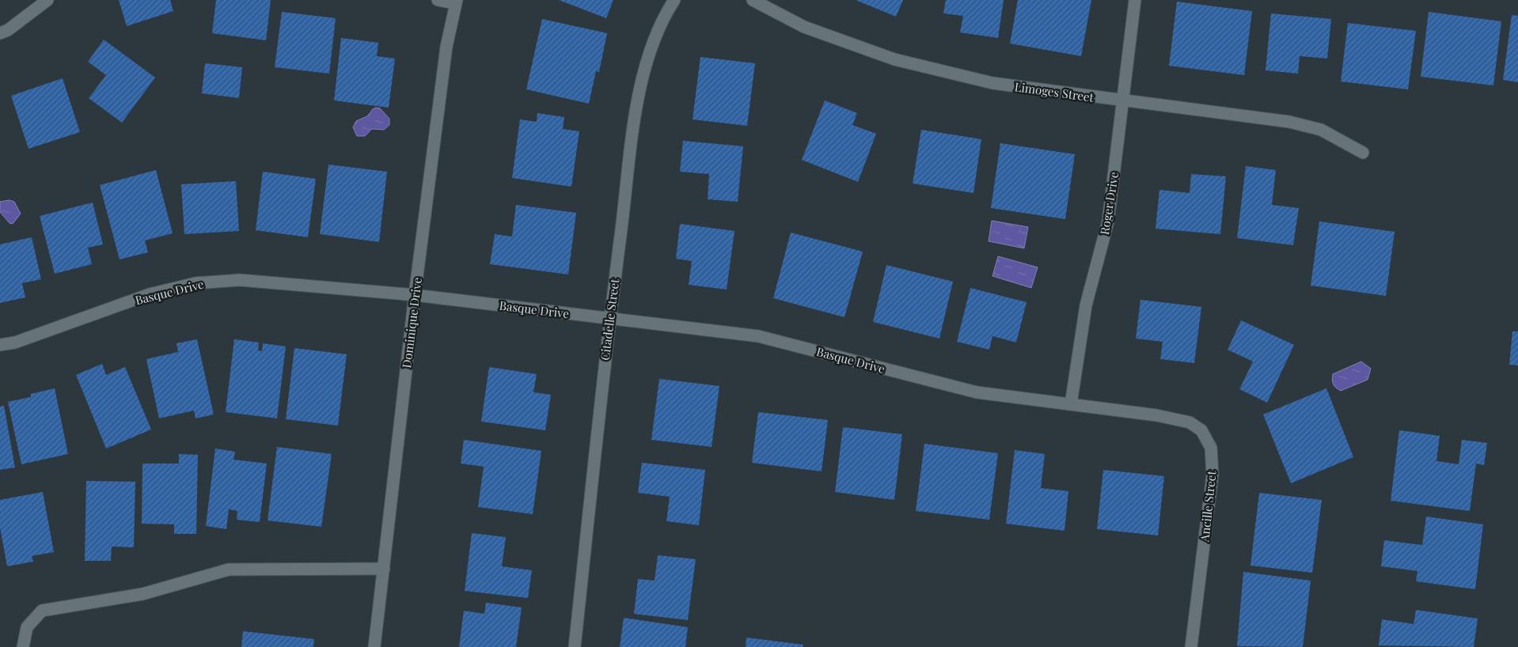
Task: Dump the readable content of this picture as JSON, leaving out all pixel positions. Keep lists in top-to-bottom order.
{
  "streets": {
    "street": [
      "Limoges Street",
      "Roger Drive",
      "Basque Drive",
      "Citadelle Street",
      "Dominique Drive",
      "Ancille Street"
    ]
  },
  "crossings": [
    ["Limoges Street", "Roger Drive"],
    ["Roger Drive", "Basque Drive"],
    ["Roger Drive", "Ancille Street"],
    ["Basque Drive", "Citadelle Street"],
    ["Basque Drive", "Dominique Drive"],
    ["Basque Drive", "Ancille Street"]
  ]
}
